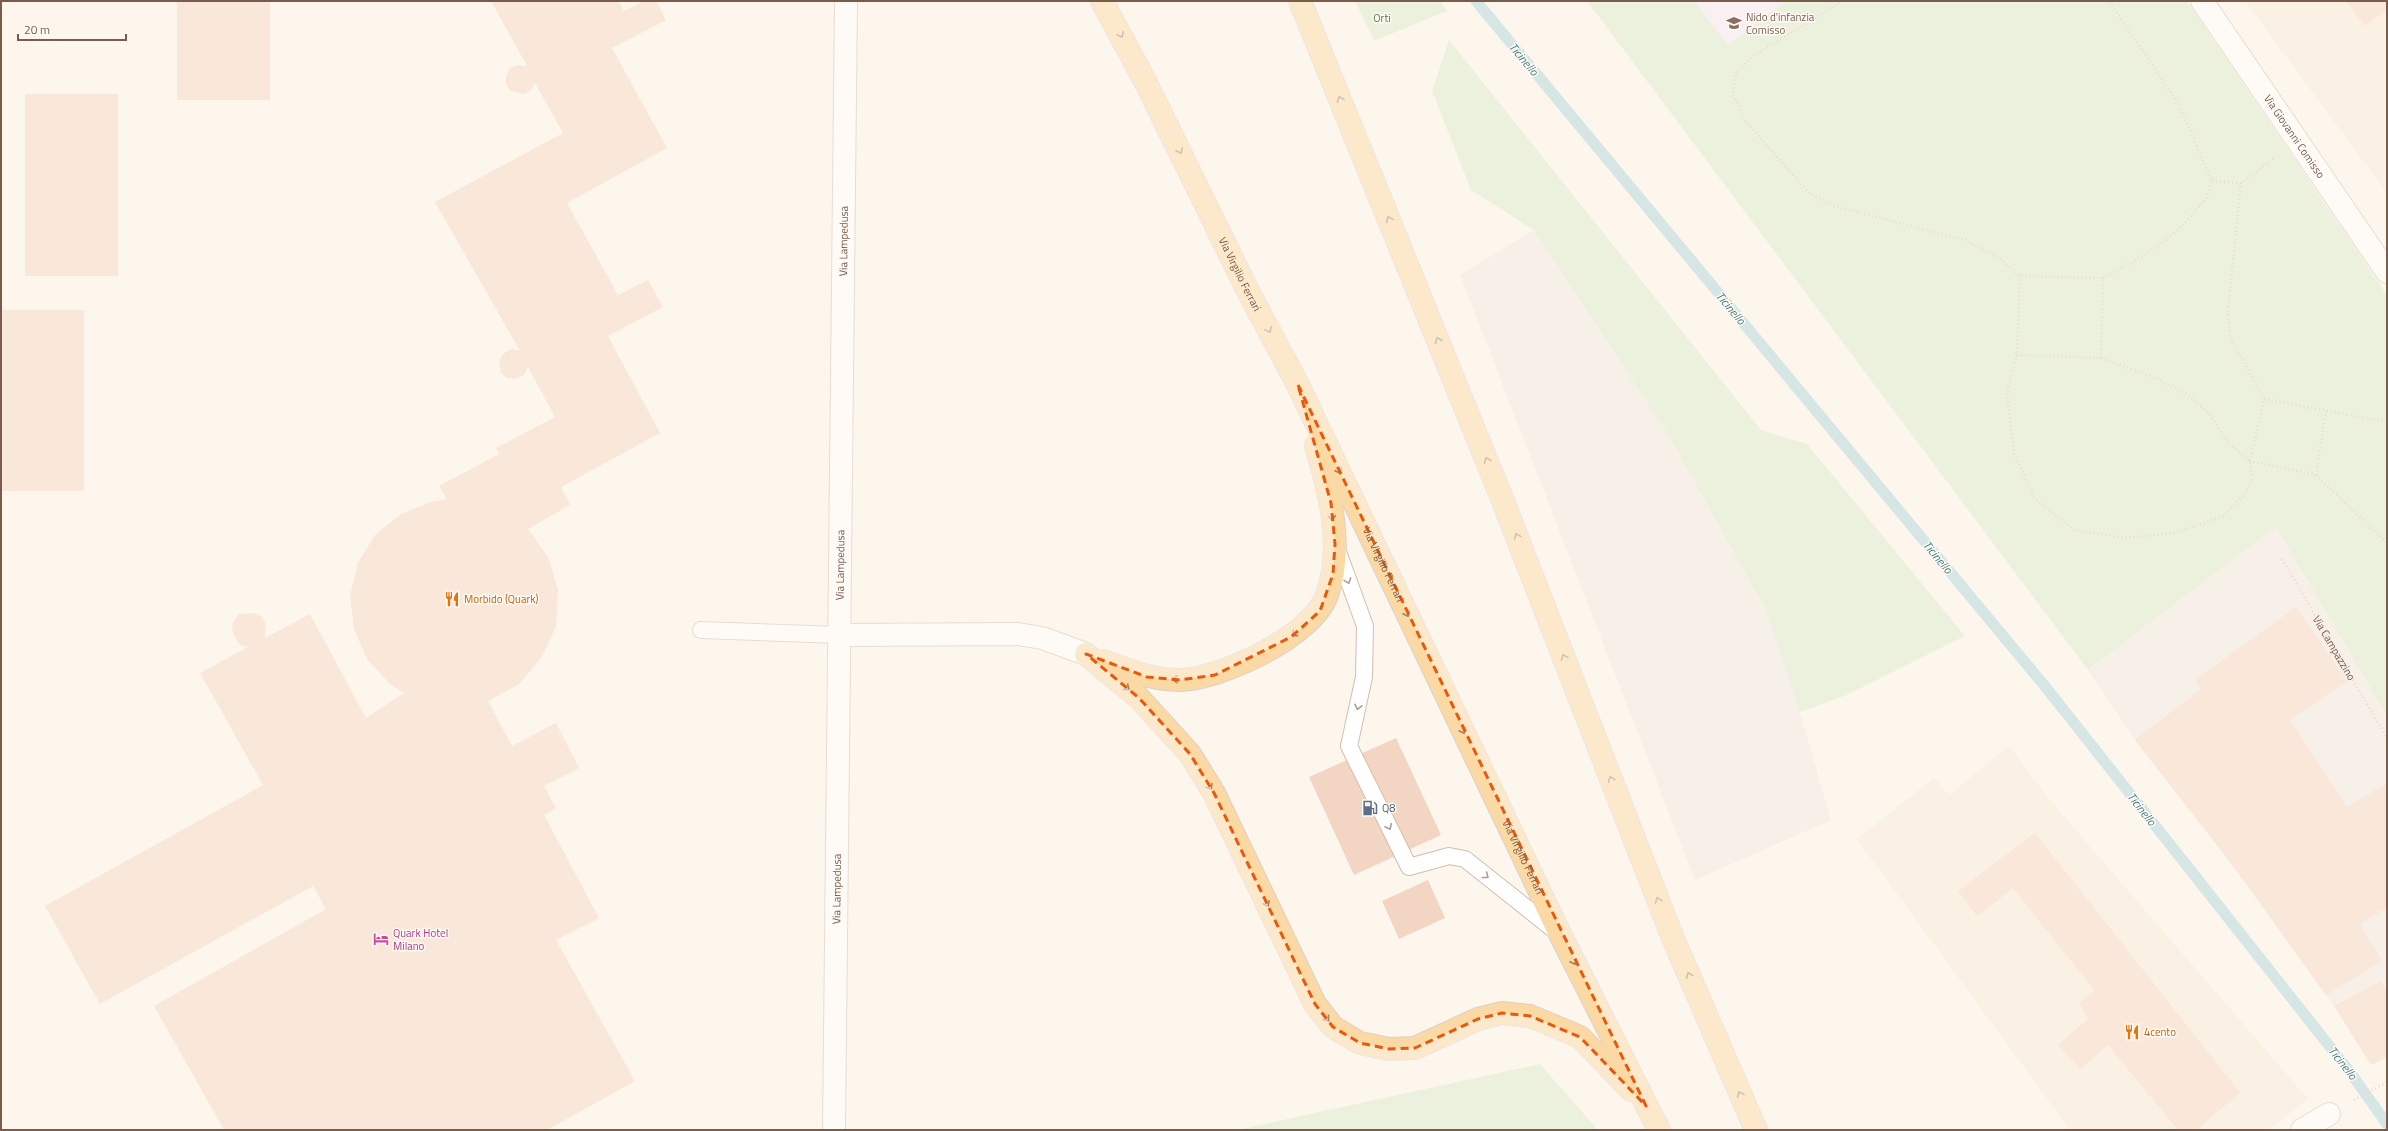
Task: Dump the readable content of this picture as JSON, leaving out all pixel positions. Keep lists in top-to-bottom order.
{
  "streets": {
    "main road": ["Via Virgilio Ferrari"],
    "street": ["Via Giovanni Comisso", "Via Lampedusa"],
    "path": ["Via Campazzino"]
  },
  "water": ["Ticinello"],
  "parks": ["Orti"],
  "places": {
    "school or university": ["Nido d'infanzia Comisso"],
    "restaurant": ["Morbido (Quark)", "4cento"],
    "fuel station": ["Q8"],
    "hotel": ["Quark Hotel Milano"]
  },
  "scale_bar": "20 m"
}
